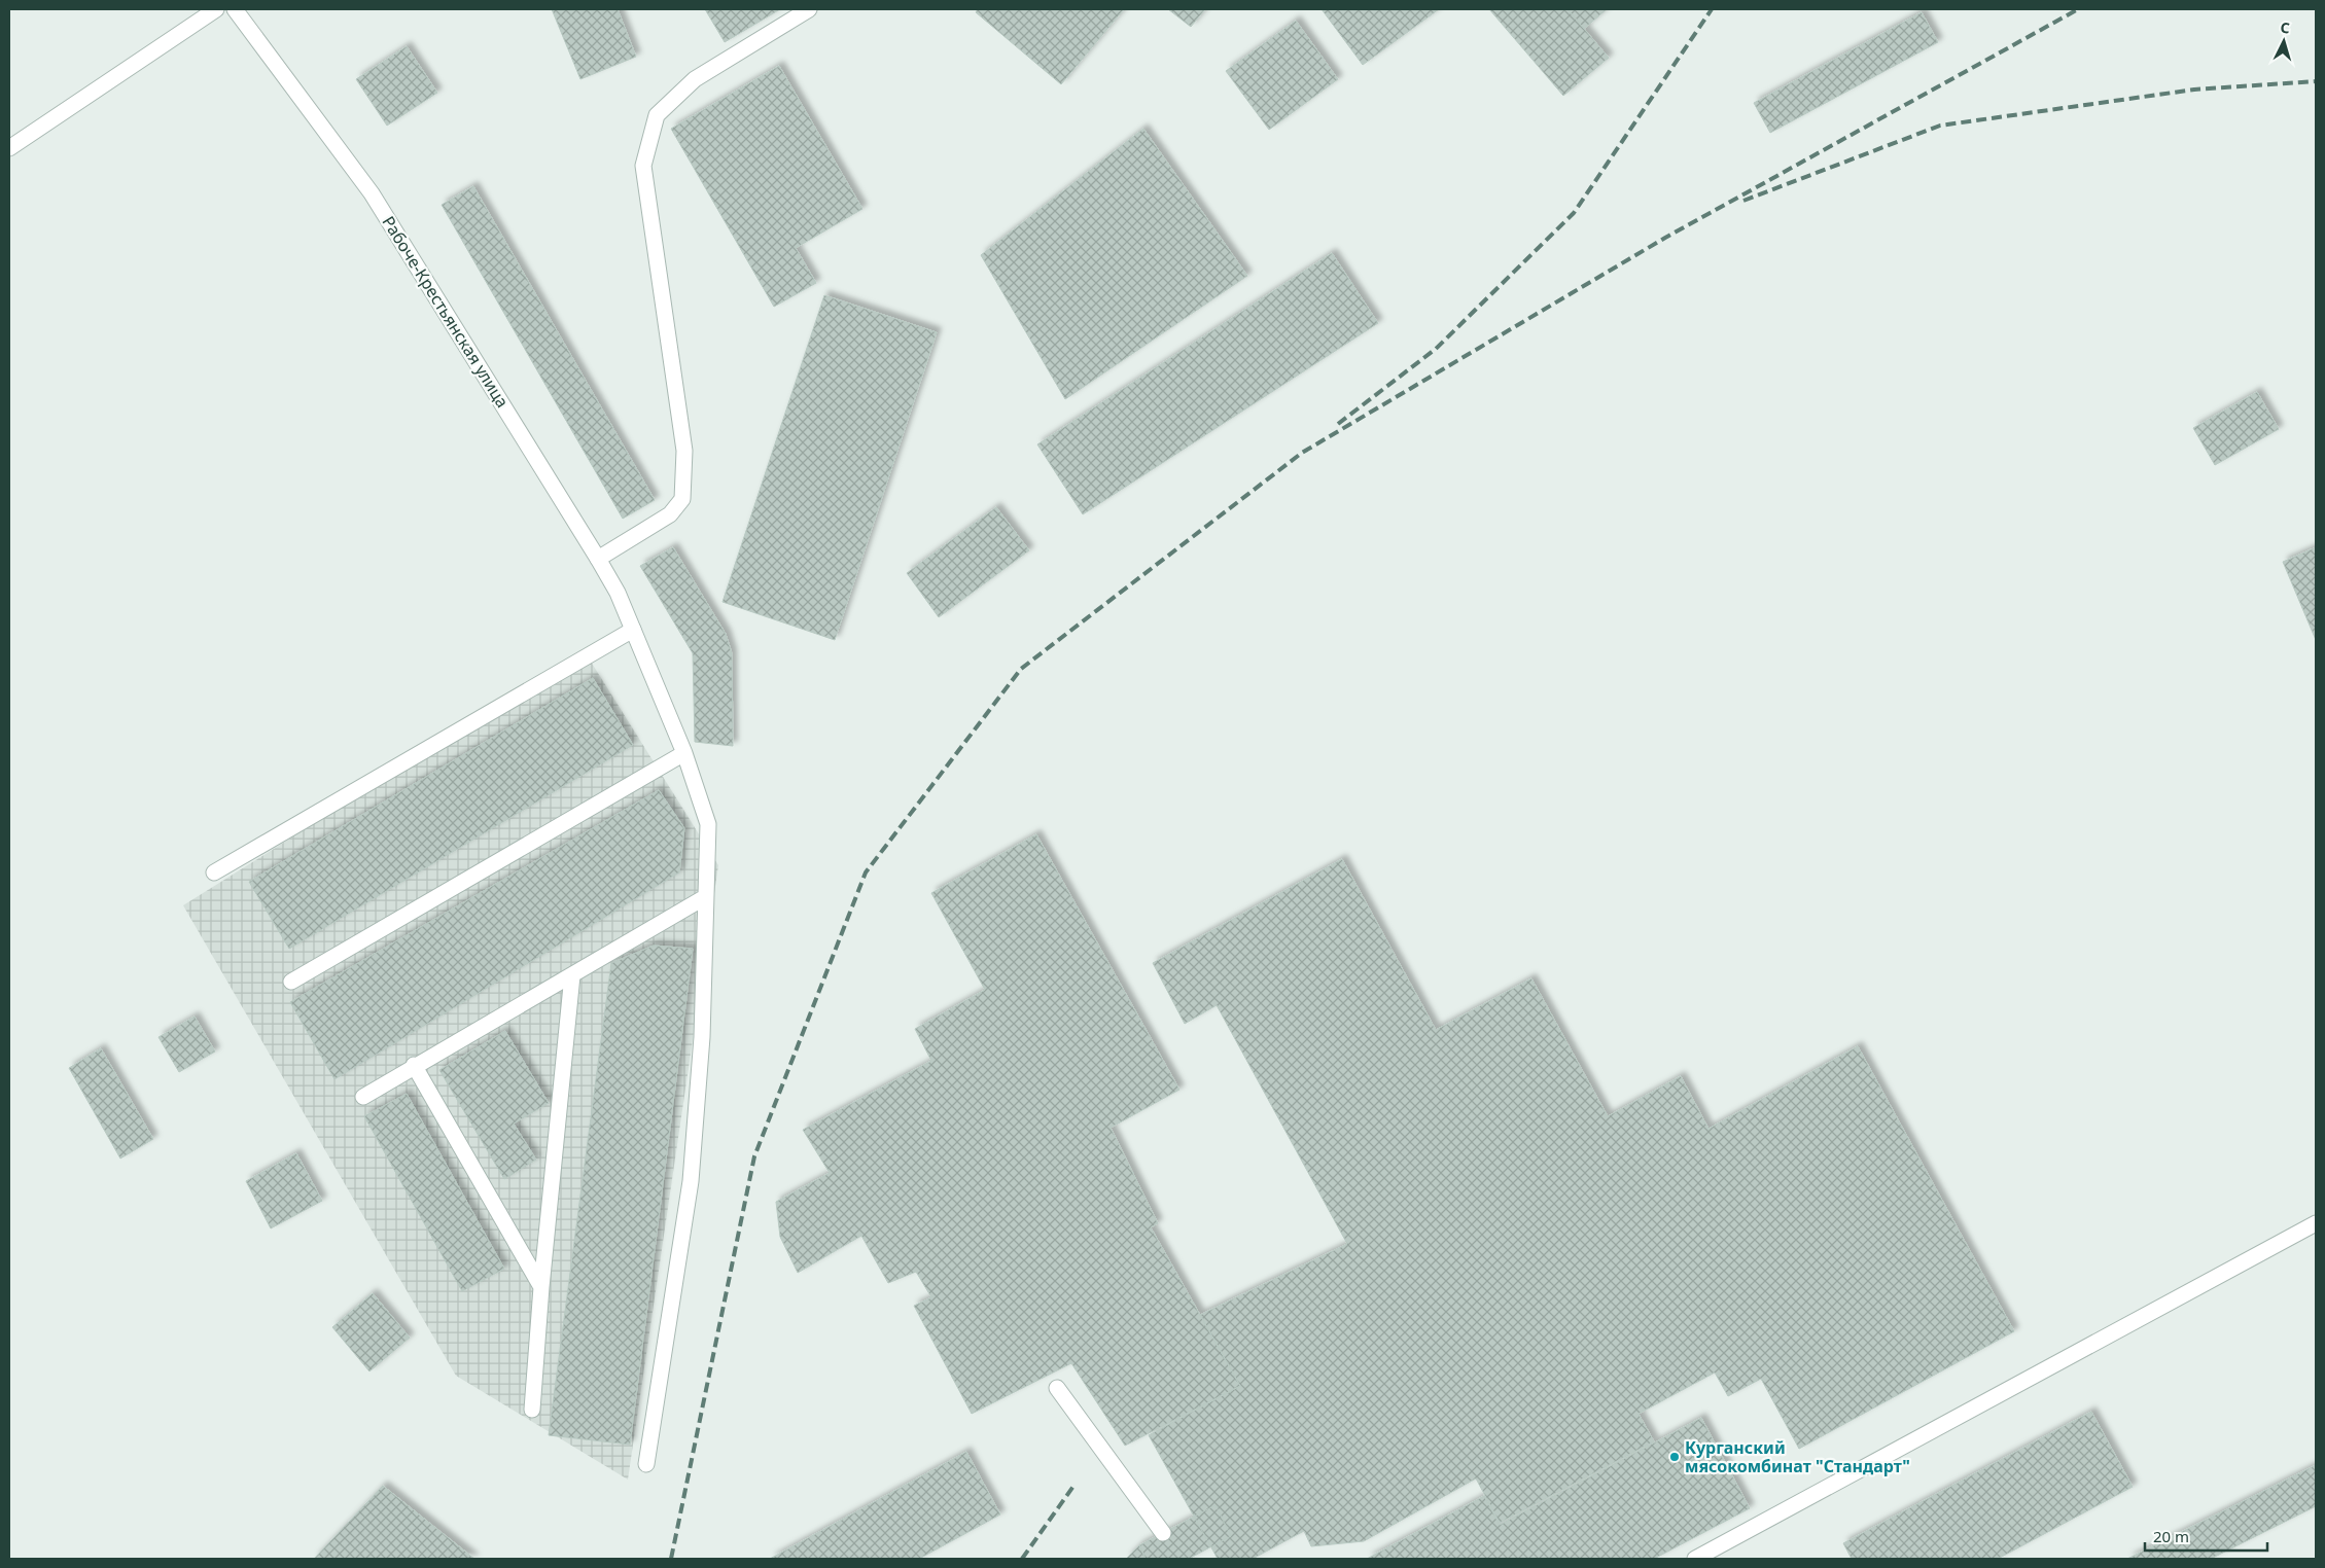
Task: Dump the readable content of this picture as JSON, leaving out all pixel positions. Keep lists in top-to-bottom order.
{
  "streets": {
    "street": ["Рабоче-Крестьянская улица"]
  },
  "places": ["Курганский мясокомбинат \"Стандарт\""],
  "scale_bar": "20 m",
  "north": "top"
}
